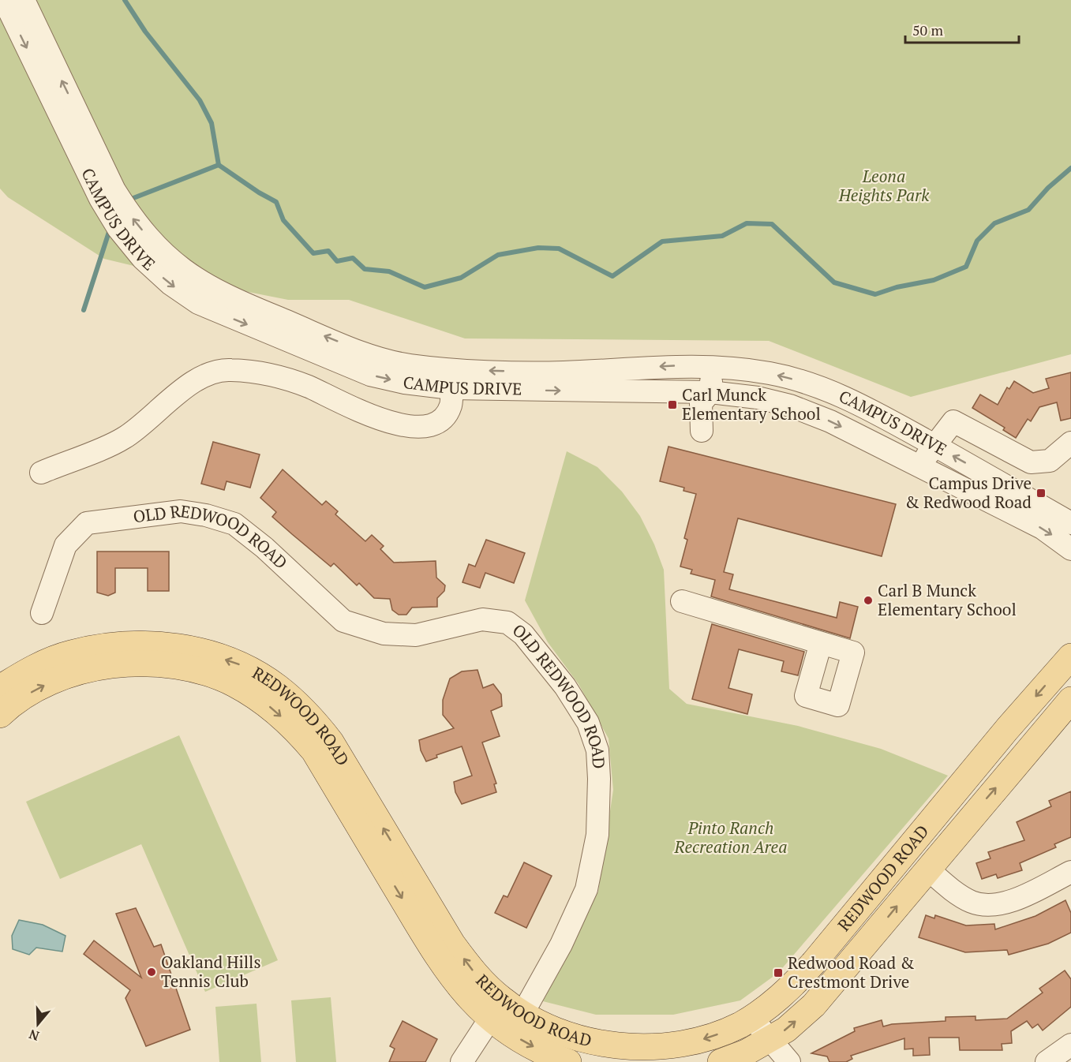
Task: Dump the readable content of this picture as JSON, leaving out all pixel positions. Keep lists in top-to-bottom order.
{
  "streets": {
    "main road": ["REDWOOD ROAD"],
    "street": ["CAMPUS DRIVE", "OLD REDWOOD ROAD"]
  },
  "crossings": [
    ["OLD REDWOOD ROAD", "REDWOOD ROAD"]
  ],
  "parks": ["Leona Heights Park", "Pinto Ranch Recreation Area"],
  "places": {
    "transit": ["Carl Munck Elementary School", "Campus Drive & Redwood Road", "Redwood Road & Crestmont Drive"],
    "other": ["Carl B Munck Elementary School", "Oakland Hills Tennis Club"]
  },
  "scale_bar": "50 m",
  "north": "bottom"
}
